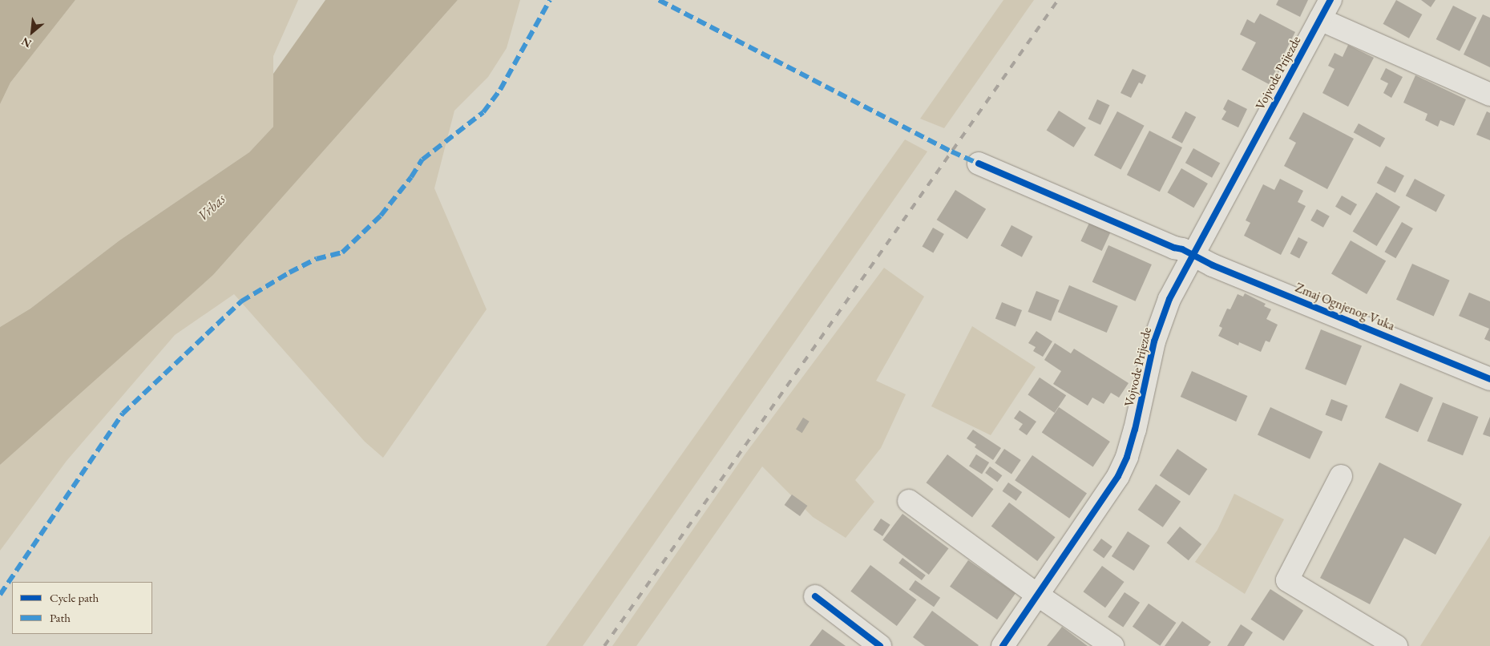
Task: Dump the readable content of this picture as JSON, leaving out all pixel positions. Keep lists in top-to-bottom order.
{
  "streets": {
    "street": ["Vojvode Prijezde", "Zmaj Ognjenog Vuka"]
  },
  "crossings": [
    ["Vojvode Prijezde", "Zmaj Ognjenog Vuka"]
  ],
  "water": ["Vrbas"],
  "legend": ["Cycle path", "Path"],
  "north": "bottom left"
}
